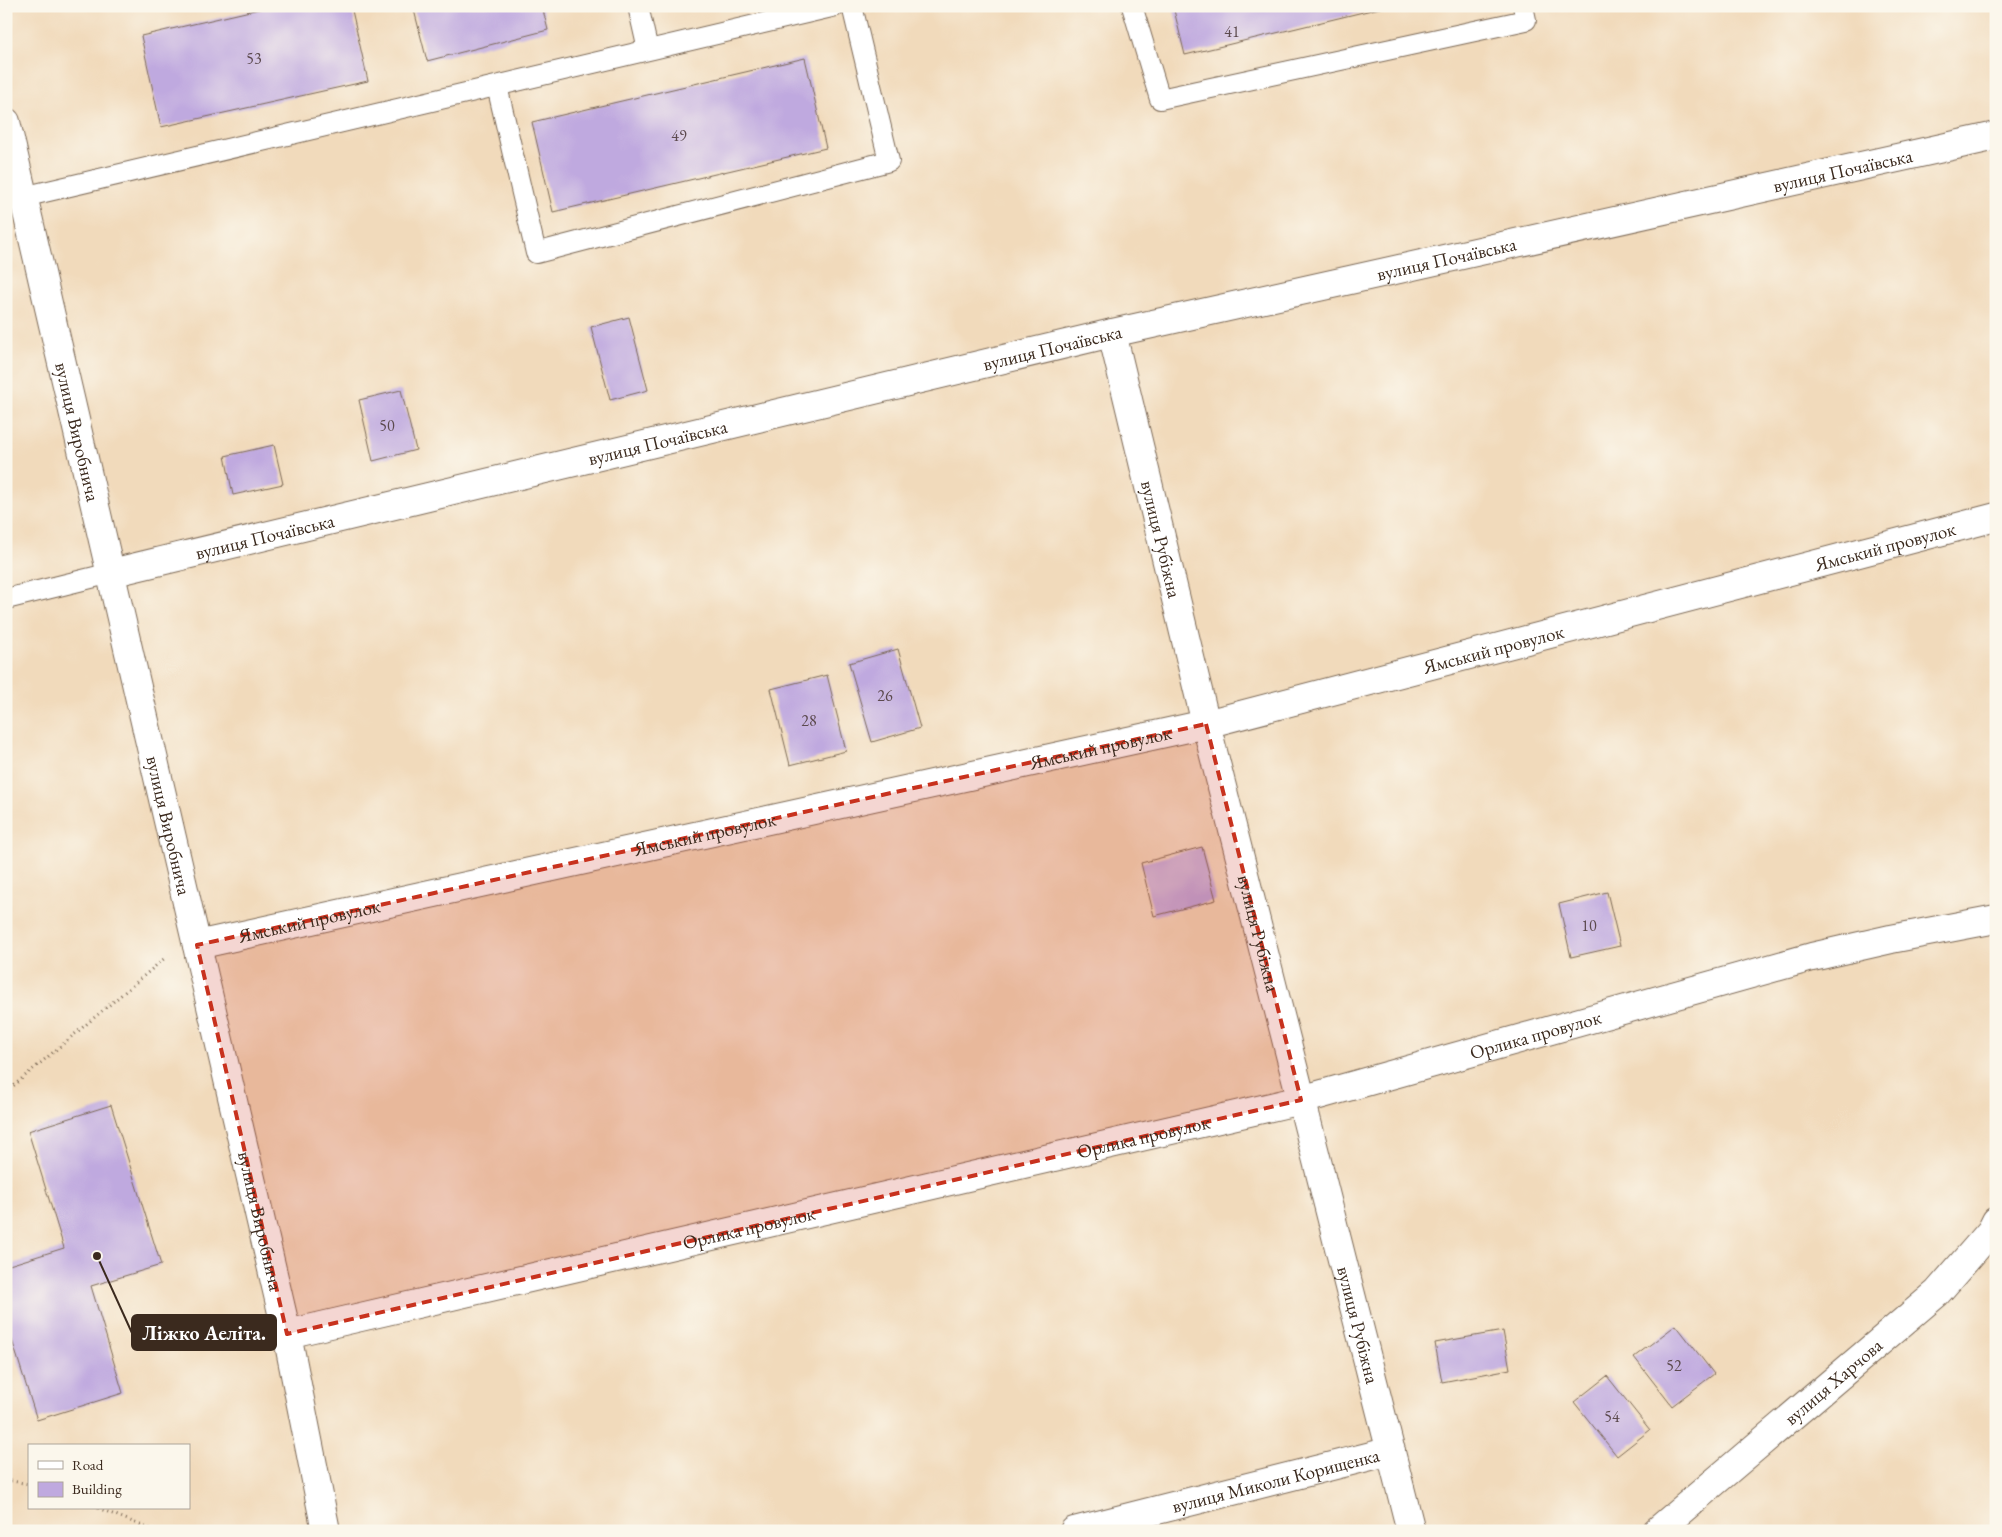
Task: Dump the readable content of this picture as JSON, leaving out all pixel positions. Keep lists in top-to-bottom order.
{
  "streets": {
    "street": [
      "вулиця Почаївська",
      "вулиця Виробнича",
      "вулиця Рубіжна",
      "Ямський провулок",
      "Орлика провулок",
      "вулиця Харчова",
      "вулиця Миколи Корищенка"
    ]
  },
  "crossings": [
    ["вулиця Почаївська", "вулиця Виробнича"],
    ["вулиця Почаївська", "вулиця Рубіжна"],
    ["вулиця Виробнича", "Ямський провулок"],
    ["вулиця Виробнича", "Орлика провулок"],
    ["вулиця Рубіжна", "Ямський провулок"],
    ["вулиця Рубіжна", "Орлика провулок"],
    ["вулиця Рубіжна", "вулиця Миколи Корищенка"]
  ],
  "places": ["Ліжко Аеліта."],
  "house_numbers": [
    "41",
    "53",
    "49",
    "50",
    "26",
    "28",
    "10",
    "52",
    "54"
  ],
  "legend": ["Road", "Building"]
}
